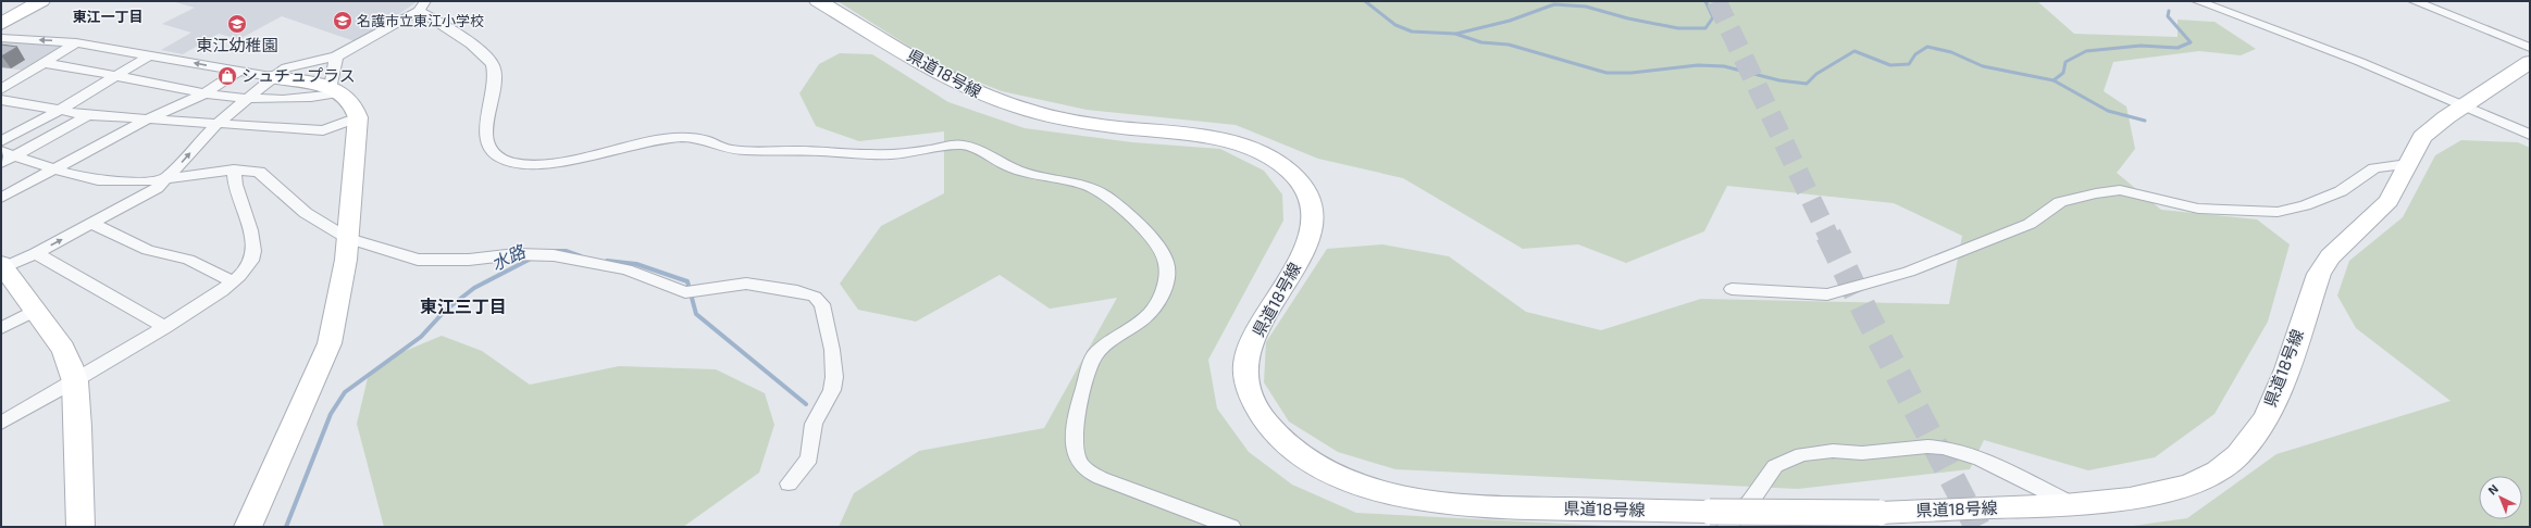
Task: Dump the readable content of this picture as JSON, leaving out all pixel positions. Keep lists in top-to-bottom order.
{
  "streets": {
    "main road": ["県道18号線"]
  },
  "districts": ["東江一丁目", "東江三丁目"],
  "water": ["水路"],
  "places": {
    "school or university": ["名護市立東江小学校", "東江幼稚園"],
    "shop": ["シュチュプラス"]
  },
  "north": "top left"
}
